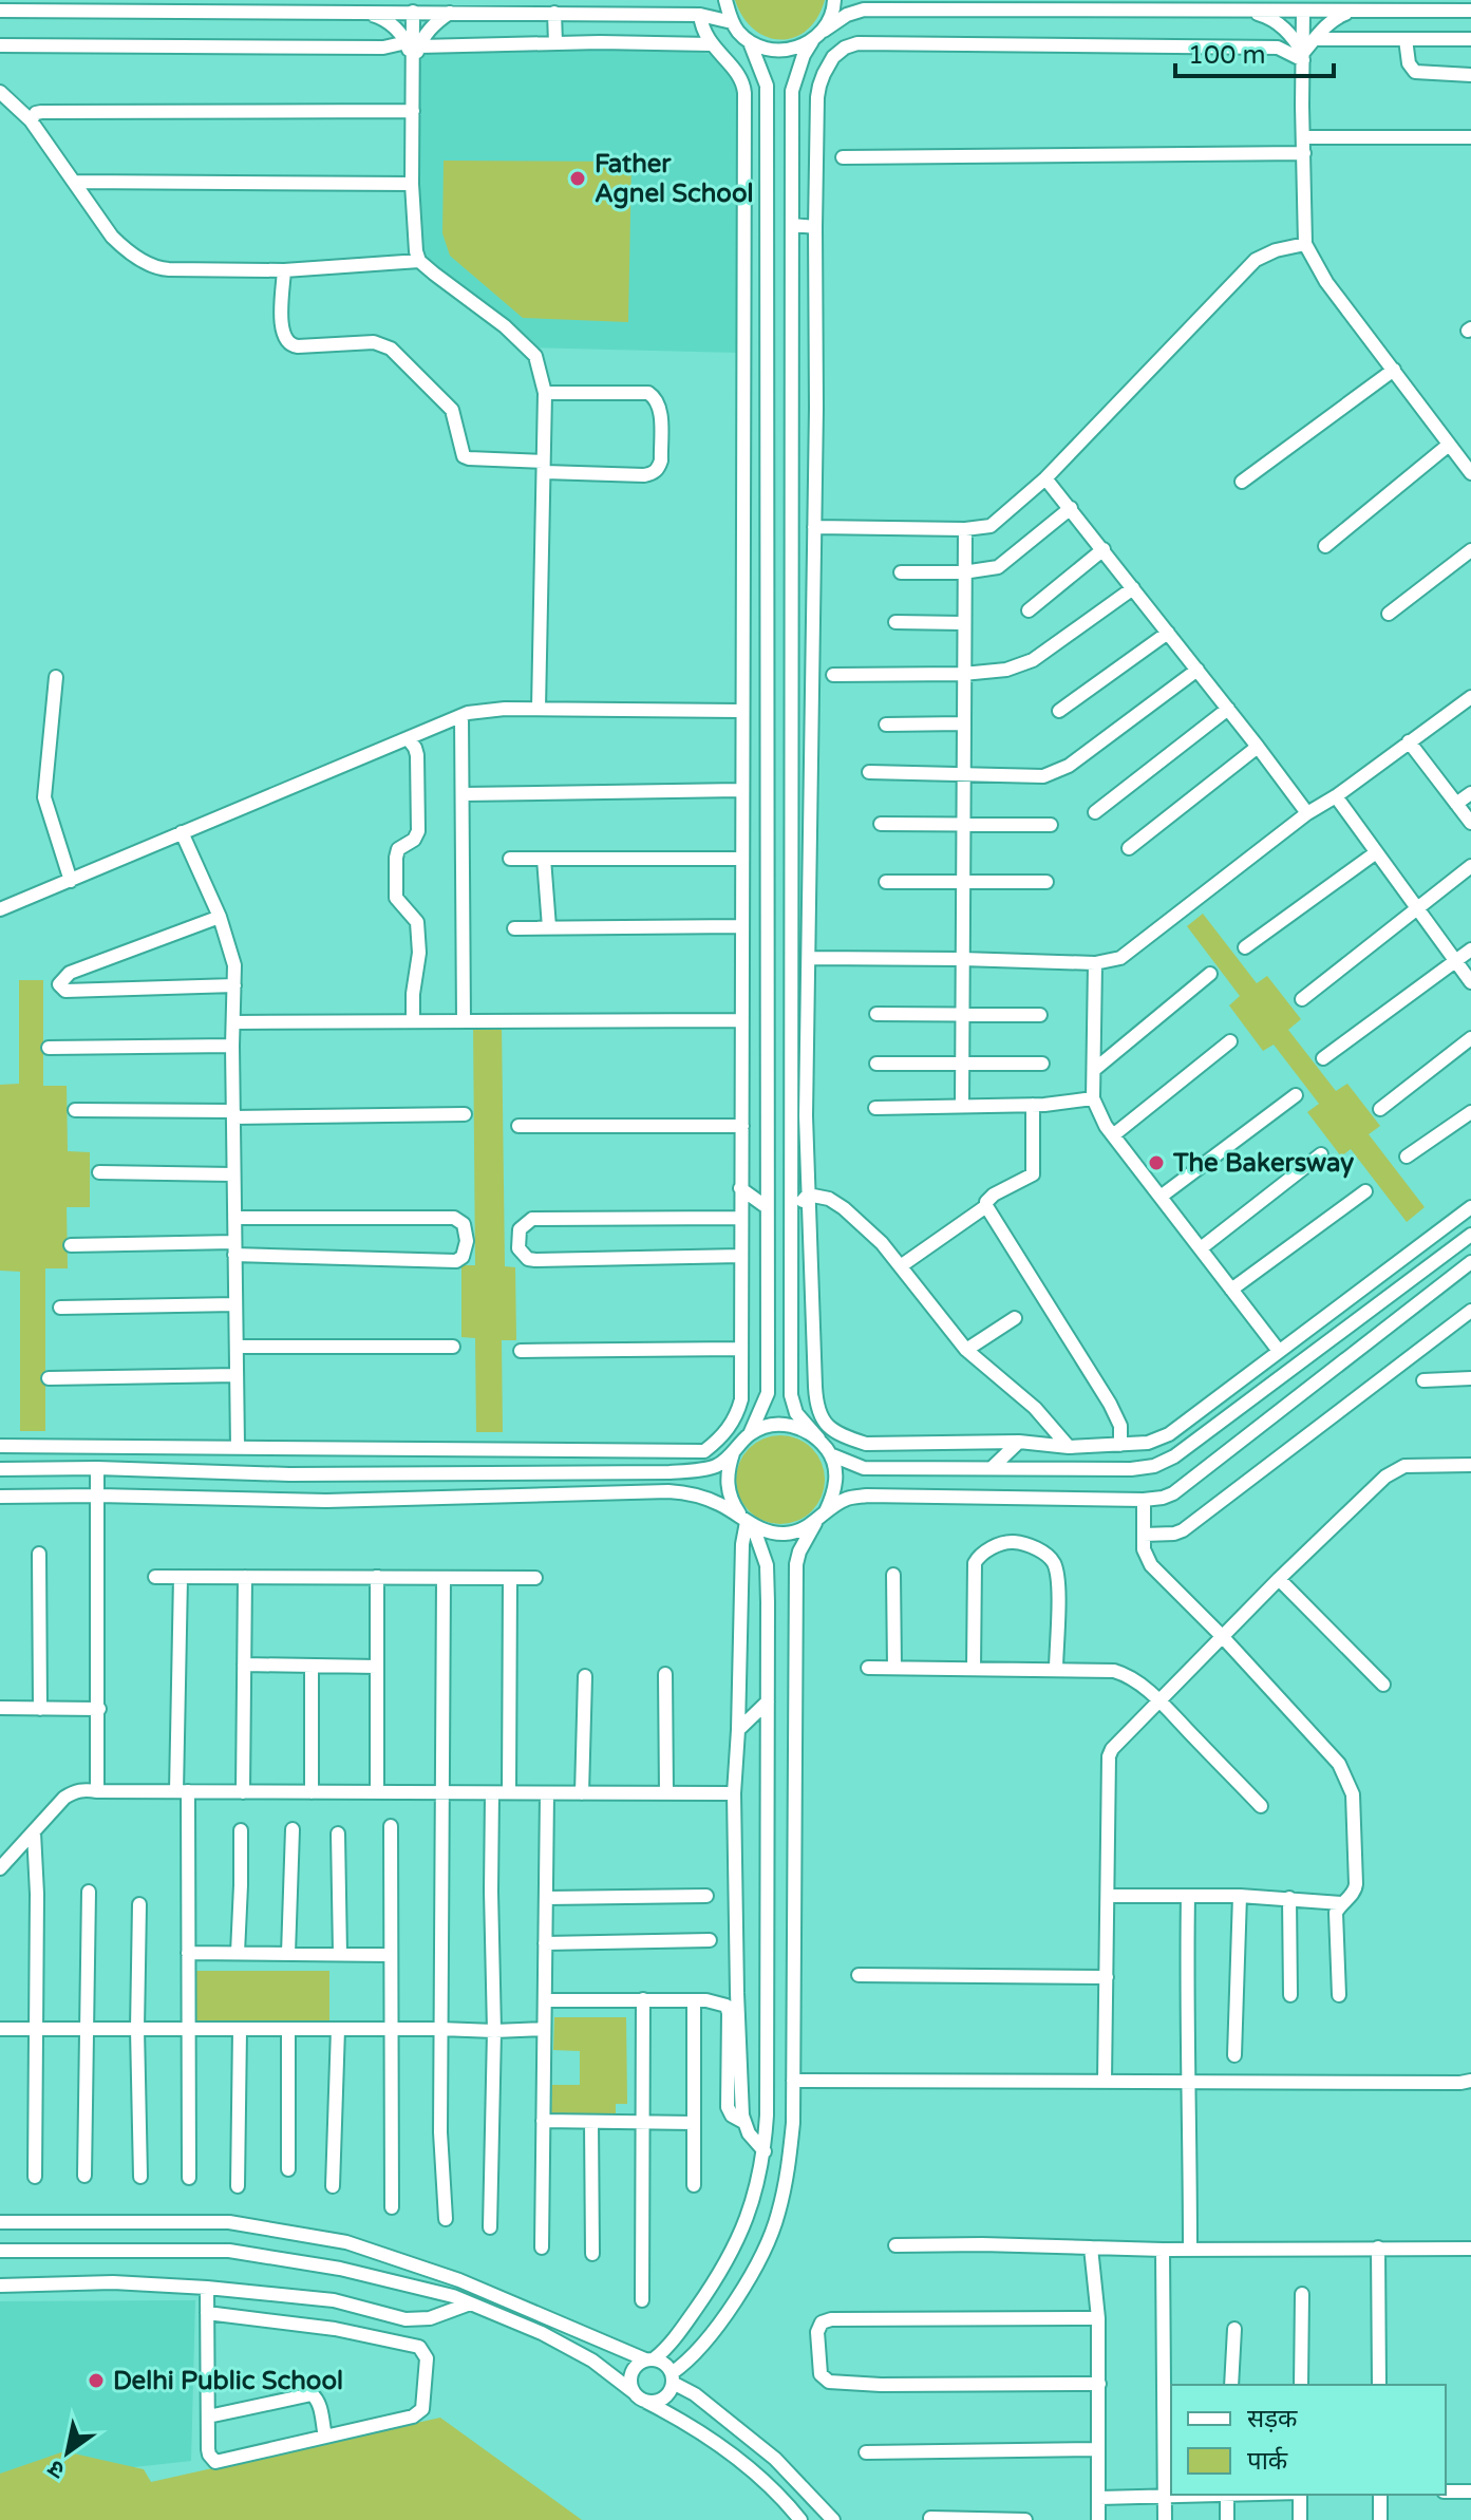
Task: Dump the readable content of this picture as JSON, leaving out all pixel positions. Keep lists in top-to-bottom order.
{
  "places": ["Father Agnel School", "The Bakersway", "Delhi Public School"],
  "legend": ["सड़क", "पार्क"],
  "scale_bar": "100 m",
  "north": "bottom left"
}
